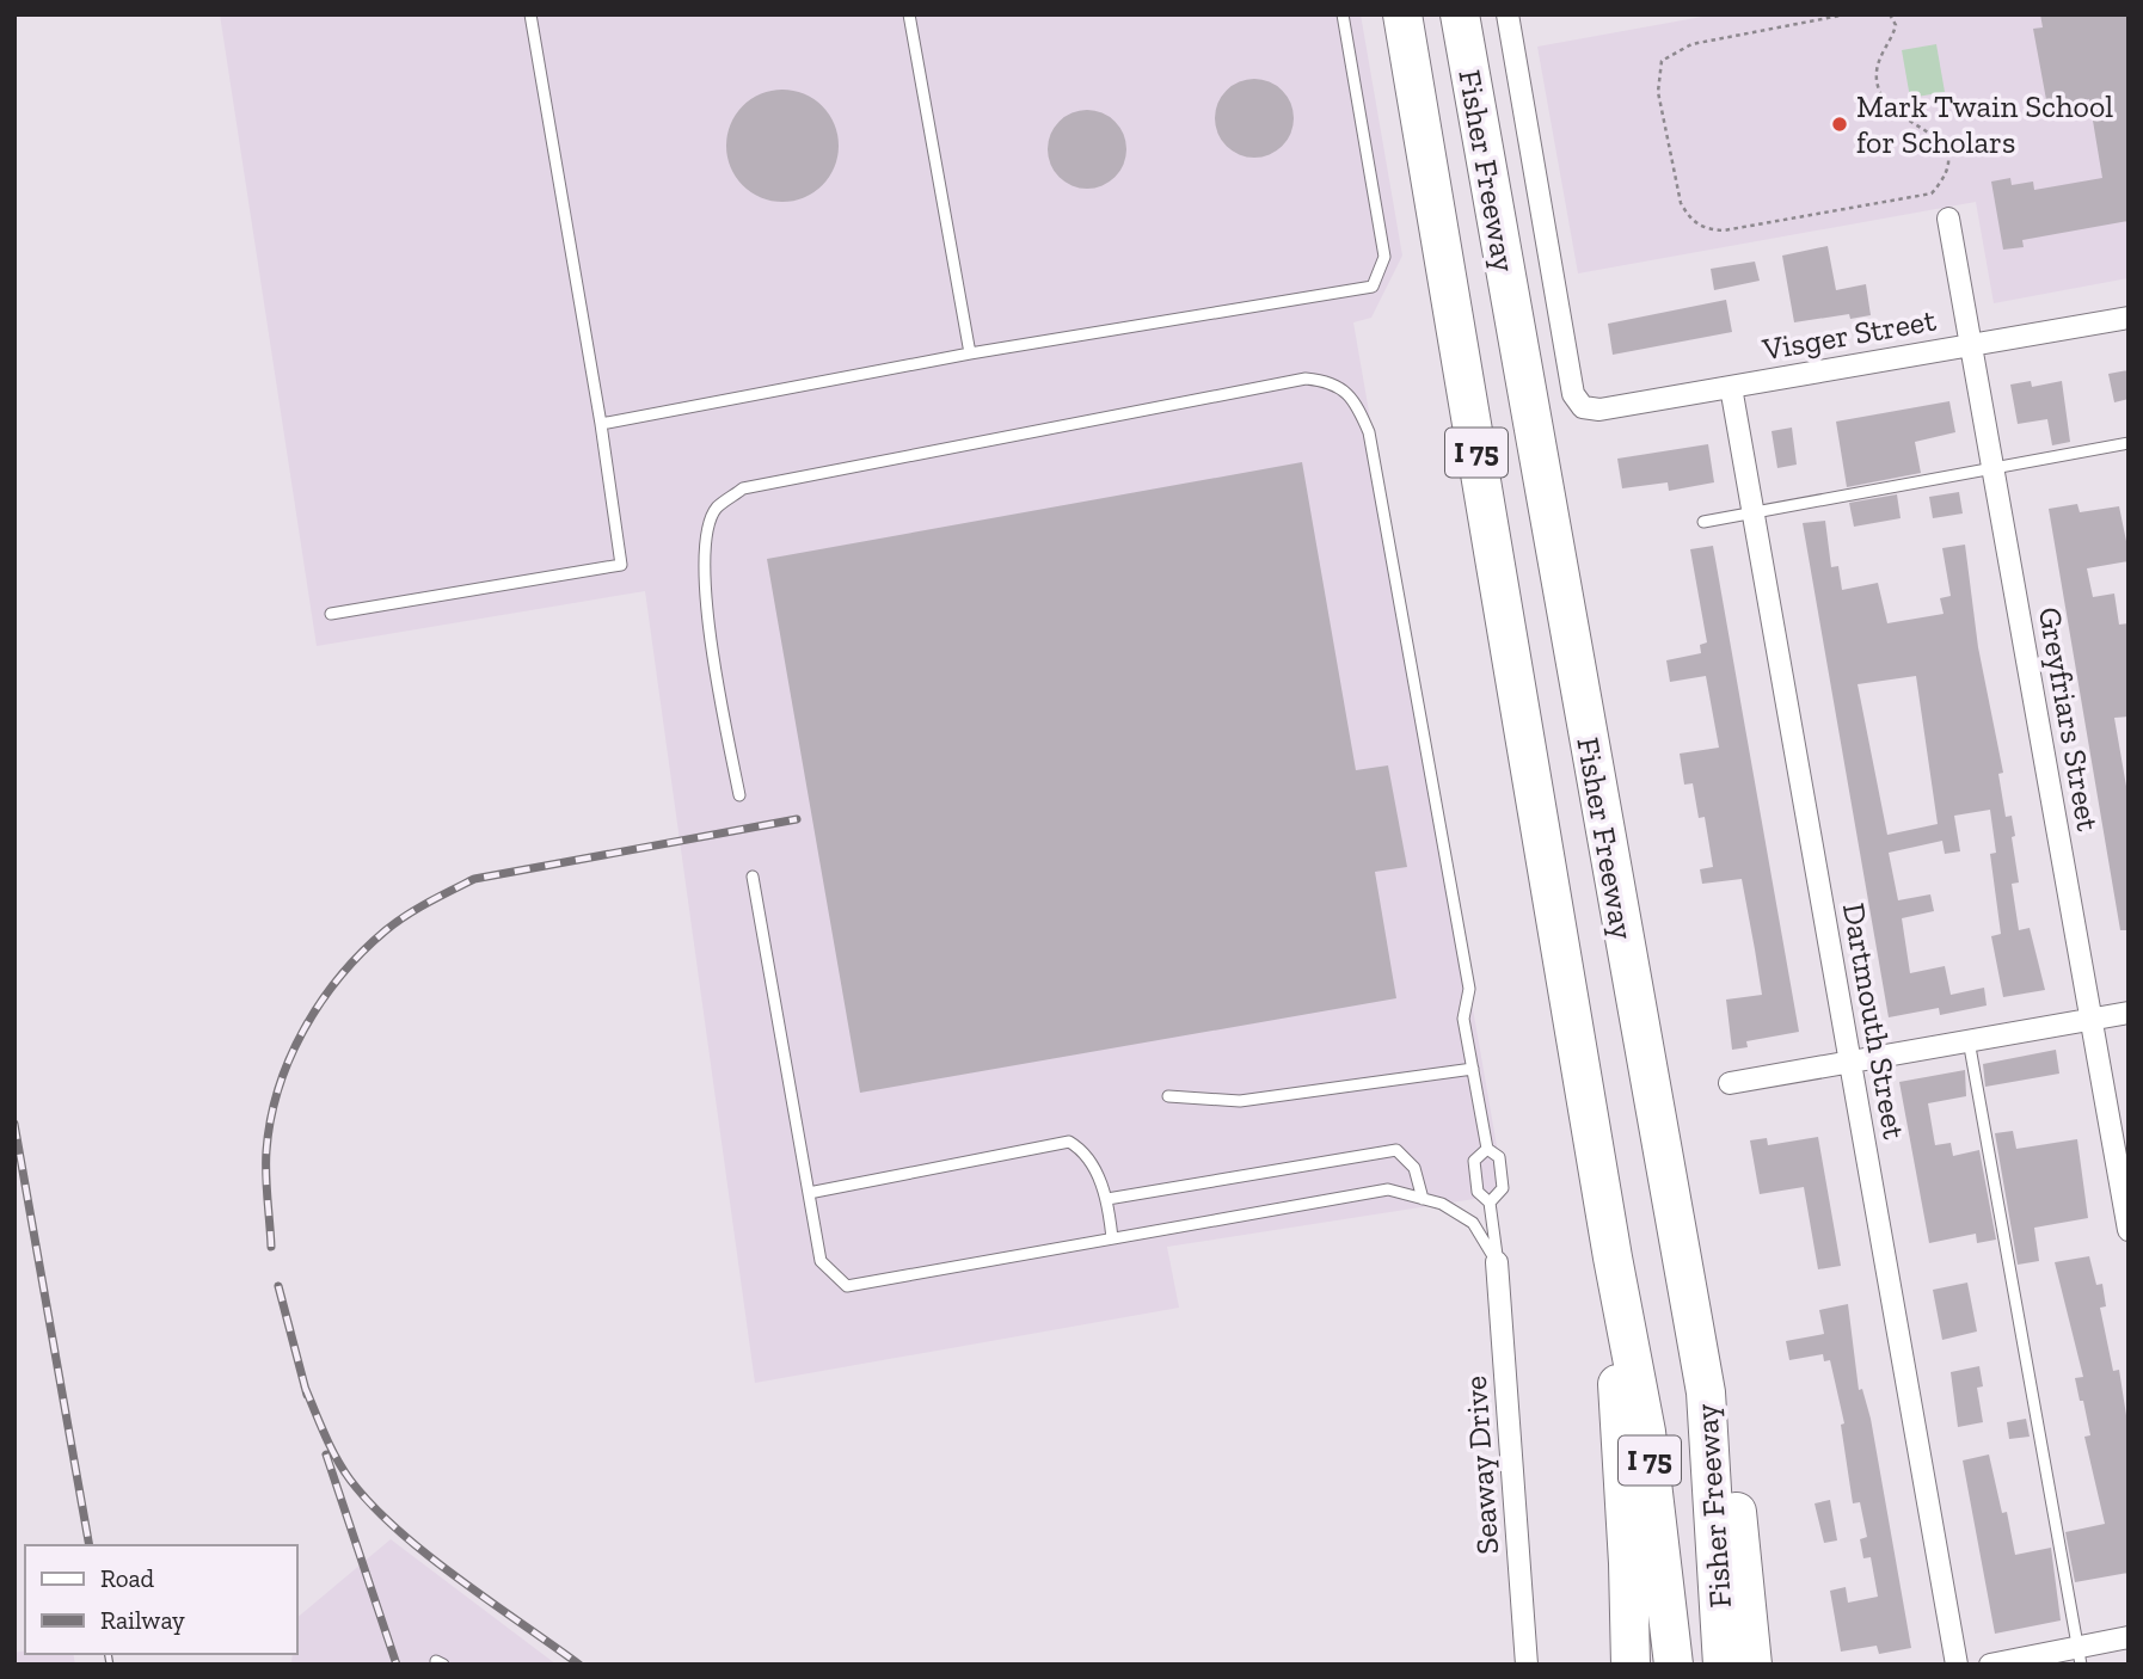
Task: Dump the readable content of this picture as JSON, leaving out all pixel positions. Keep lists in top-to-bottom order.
{
  "streets": {
    "highway": ["Fisher Freeway", "I 75"],
    "street": [
      "Visger Street",
      "Greyfriars Street",
      "Dartmouth Street",
      "Seaway Drive"
    ]
  },
  "crossings": [
    ["Visger Street", "Greyfriars Street"],
    ["Visger Street", "Dartmouth Street"]
  ],
  "places": ["Mark Twain School for Scholars"],
  "legend": ["Road", "Railway"]
}
